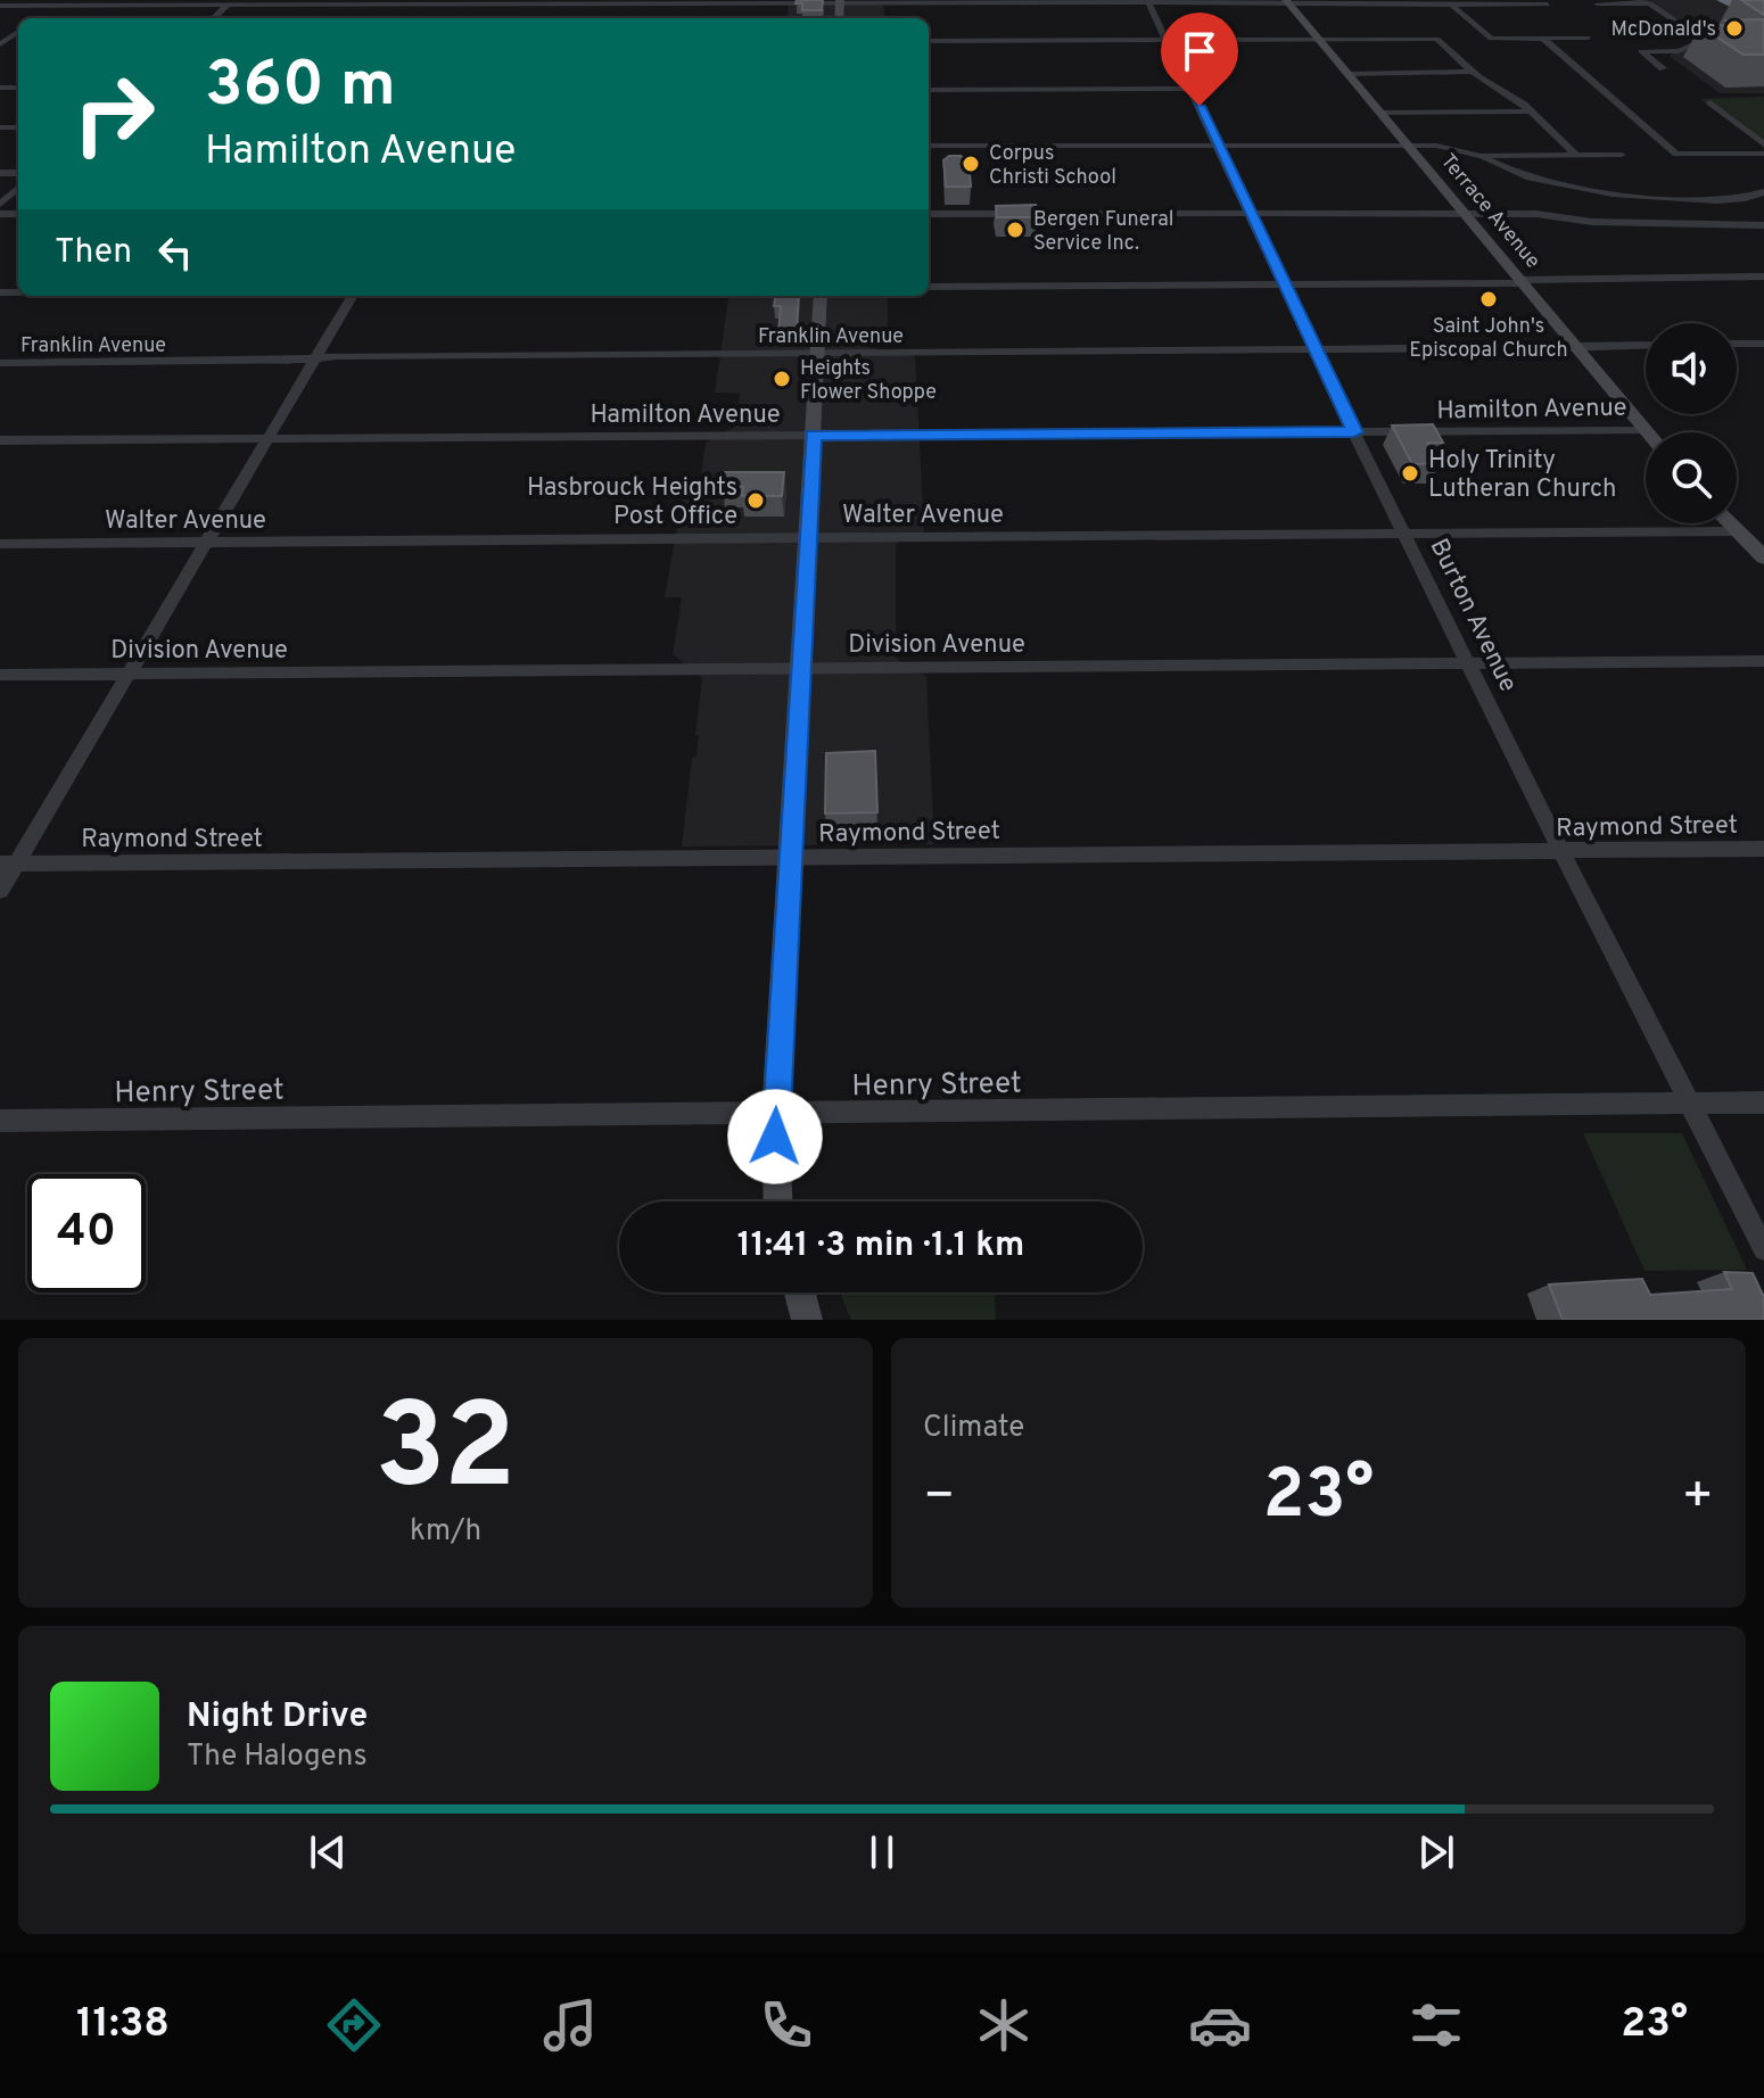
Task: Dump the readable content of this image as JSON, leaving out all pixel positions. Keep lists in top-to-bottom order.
{
  "streets": {
    "main road": ["Terrace Avenue"],
    "street": [
      "Franklin Avenue",
      "Hamilton Avenue",
      "Walter Avenue",
      "Burton Avenue",
      "Division Avenue",
      "Raymond Street",
      "Henry Street"
    ]
  },
  "crossings": [
    ["Terrace Avenue", "Franklin Avenue"],
    ["Terrace Avenue", "Hamilton Avenue"],
    ["Franklin Avenue", "Burton Avenue"],
    ["Hamilton Avenue", "Burton Avenue"],
    ["Walter Avenue", "Burton Avenue"],
    ["Burton Avenue", "Division Avenue"],
    ["Burton Avenue", "Raymond Street"],
    ["Burton Avenue", "Henry Street"]
  ],
  "places": [
    "McDonald's",
    "Corpus Christi School",
    "Bergen Funeral Service Inc.",
    "Saint John's Episcopal Church",
    "Heights Flower Shoppe",
    "Holy Trinity Lutheran Church",
    "Hasbrouck Heights Post Office"
  ],
  "page": {
    "turn": ["360 m", "Hamilton Avenue"],
    "then": "Then",
    "limit": "40",
    "trip": "11:41 · 3 min · 1.1 km",
    "tile": [
      ["32", "km/h"],
      "Climate"
    ],
    "heat": ["−", "23°", "+"],
    "song": ["Night Drive", "The Halogens"],
    "tabs": ["11:38", "23°"]
  }
}
